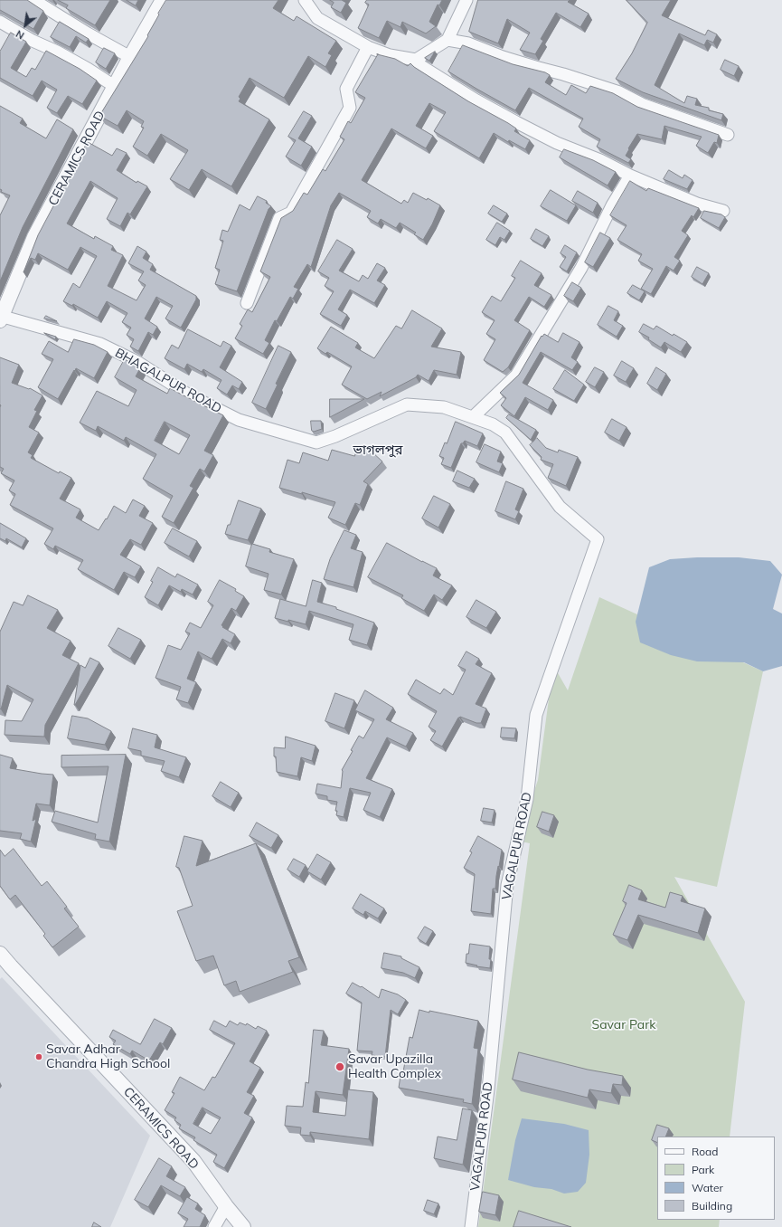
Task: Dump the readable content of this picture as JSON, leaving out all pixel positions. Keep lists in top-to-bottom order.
{
  "streets": {
    "street": ["CERAMICS ROAD", "BHAGALPUR ROAD", "VAGALPUR ROAD"]
  },
  "crossings": [
    ["CERAMICS ROAD", "BHAGALPUR ROAD"],
    ["BHAGALPUR ROAD", "VAGALPUR ROAD"]
  ],
  "districts": ["ভাগলপুর"],
  "parks": ["Savar Park"],
  "places": ["Savar Adhar Chandra High School", "Savar Upazilla Health Complex"],
  "legend": [
    "Road",
    "Park",
    "Water",
    "Building"
  ],
  "north": "bottom left"
}
